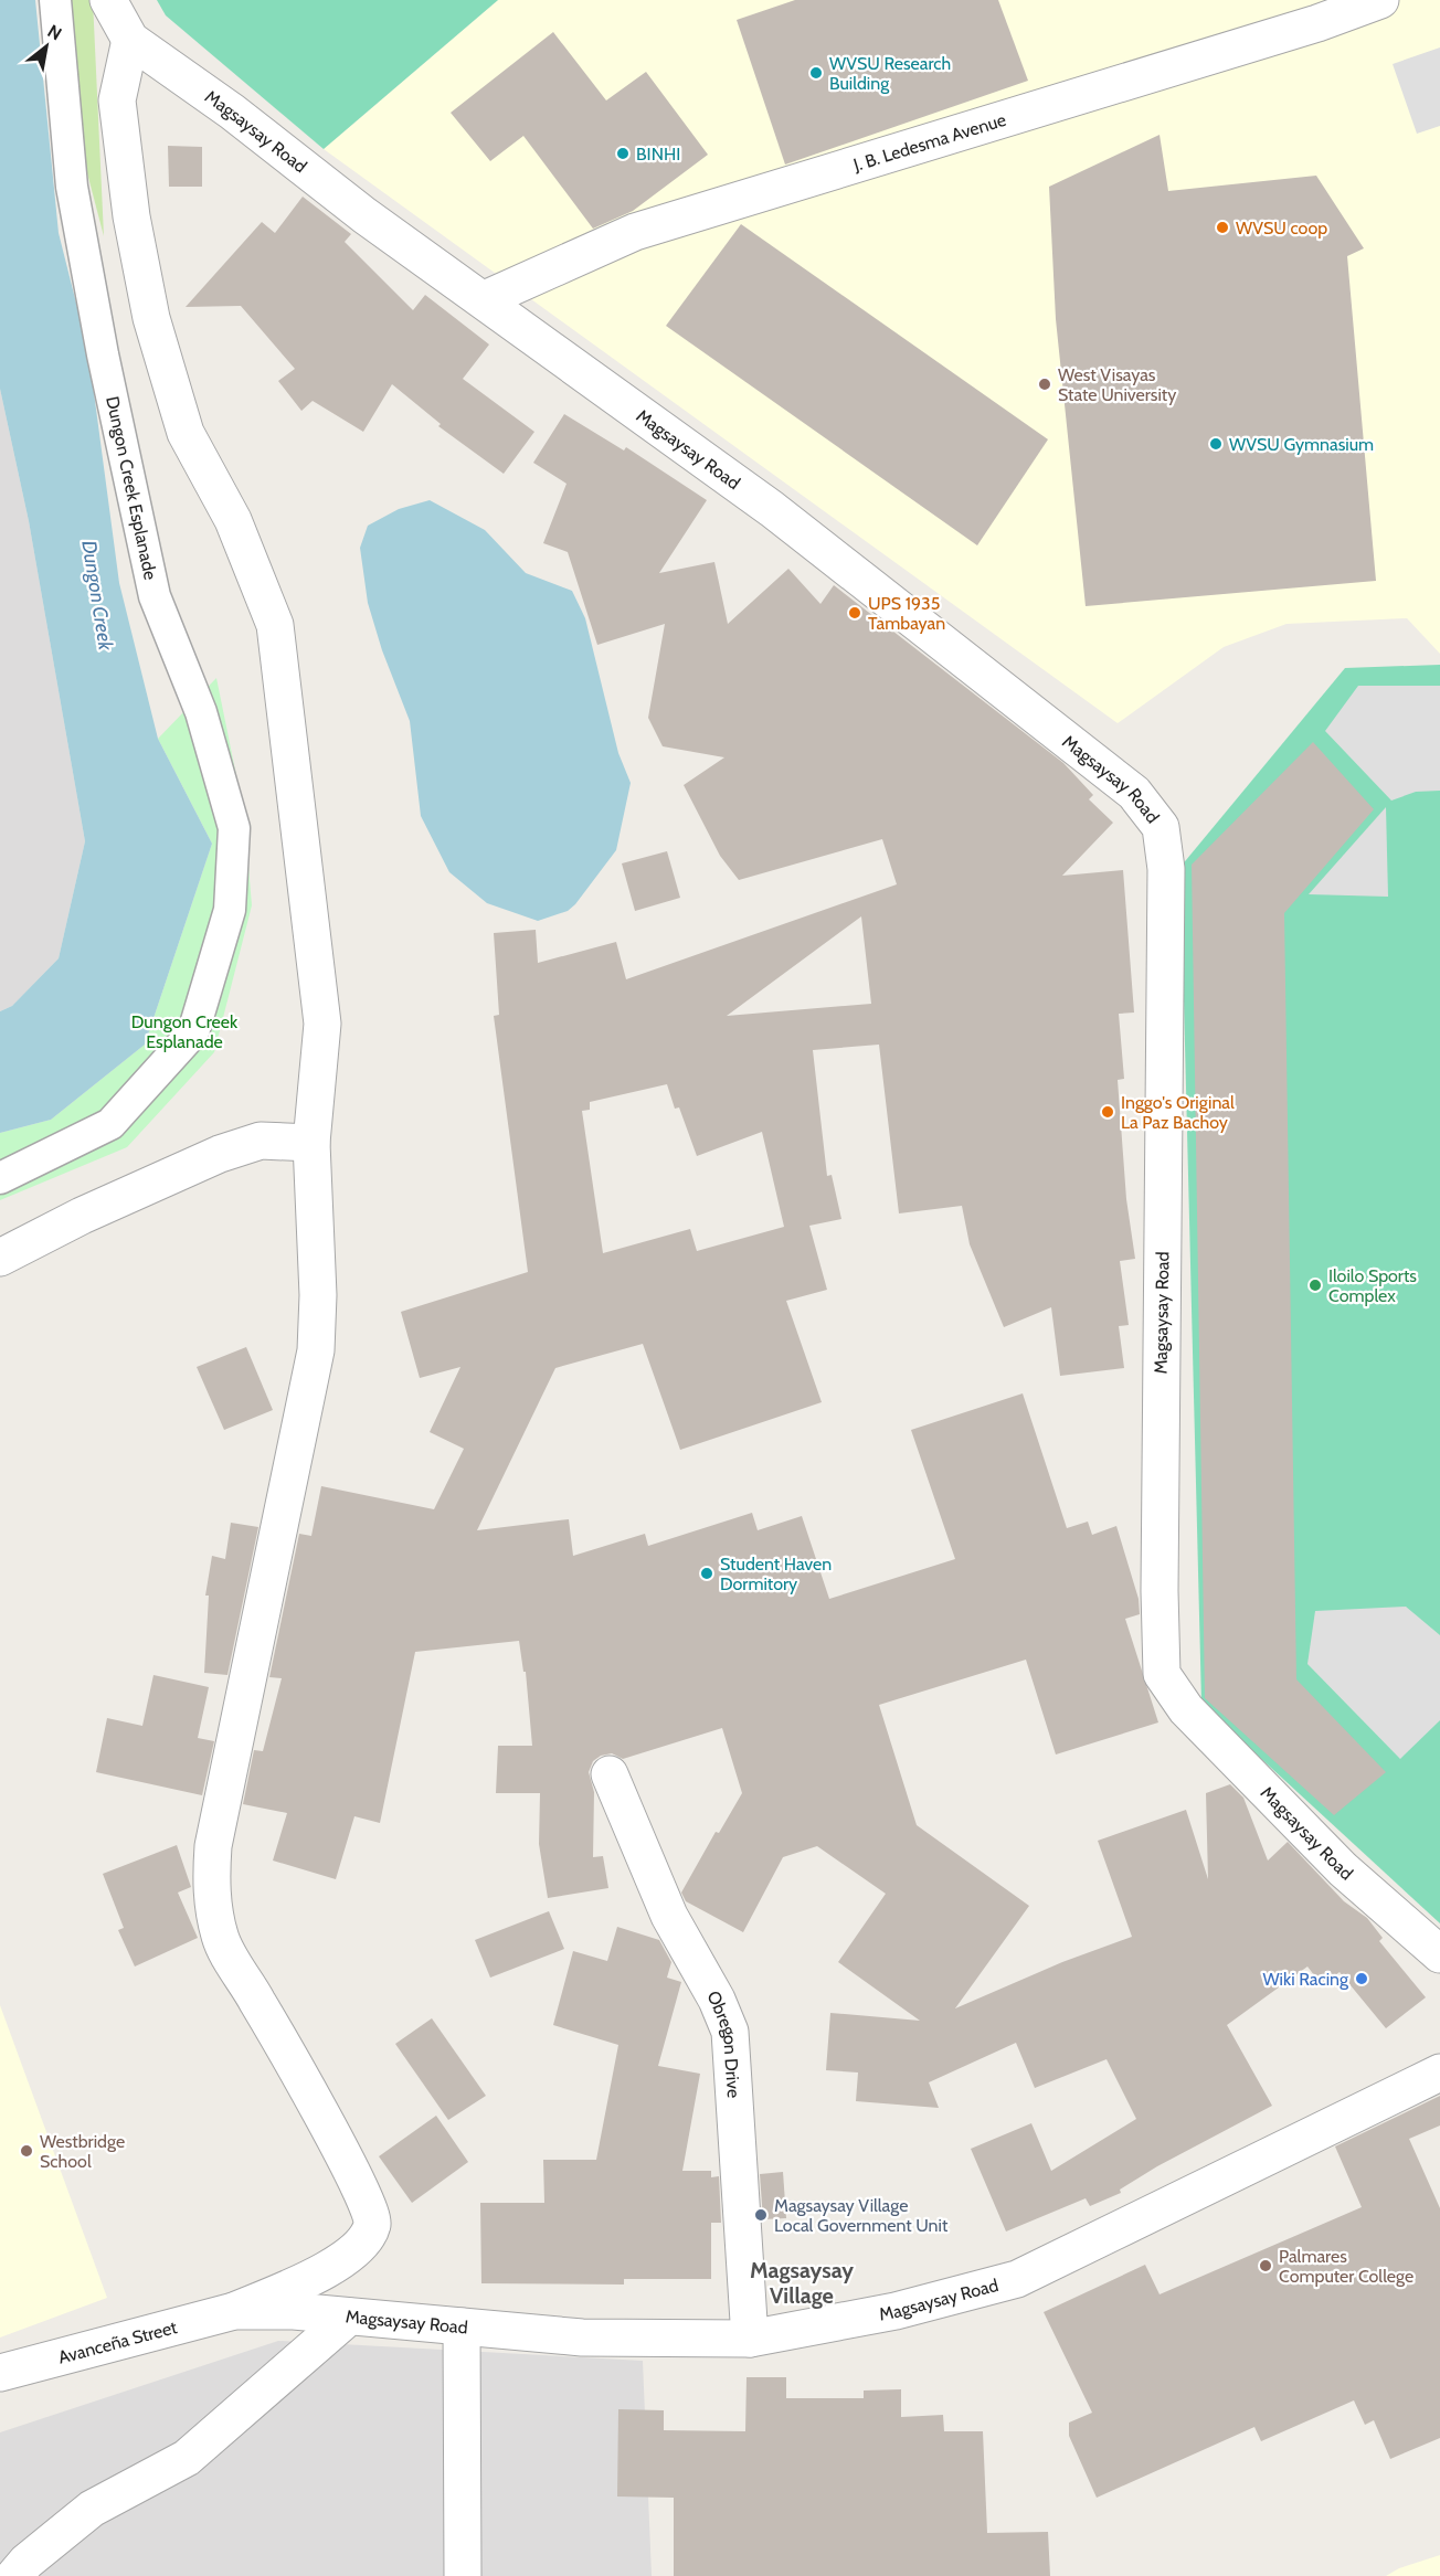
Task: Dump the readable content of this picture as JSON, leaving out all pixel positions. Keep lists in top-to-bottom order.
{
  "streets": {
    "street": [
      "Magsaysay Road",
      "J. B. Ledesma Avenue",
      "Dungon Creek Esplanade",
      "Obregon Drive",
      "Avanceña Street"
    ]
  },
  "crossings": [
    ["Magsaysay Road", "J. B. Ledesma Avenue"],
    ["Magsaysay Road", "Obregon Drive"],
    ["Magsaysay Road", "Avanceña Street"]
  ],
  "districts": ["Magsaysay Village"],
  "water": ["Dungon Creek"],
  "parks": ["Dungon Creek Esplanade"],
  "places": [
    "WVSU Research Building",
    "BINHI",
    "WVSU coop",
    "West Visayas State University",
    "WVSU Gymnasium",
    "UPS 1935 Tambayan",
    "Inggo's Original La Paz Bachoy",
    "Iloilo Sports Complex",
    "Student Haven Dormitory",
    "Wiki Racing",
    "Westbridge School",
    "Magsaysay Village Local Government Unit",
    "Palmares Computer College"
  ],
  "north": "top right"
}
